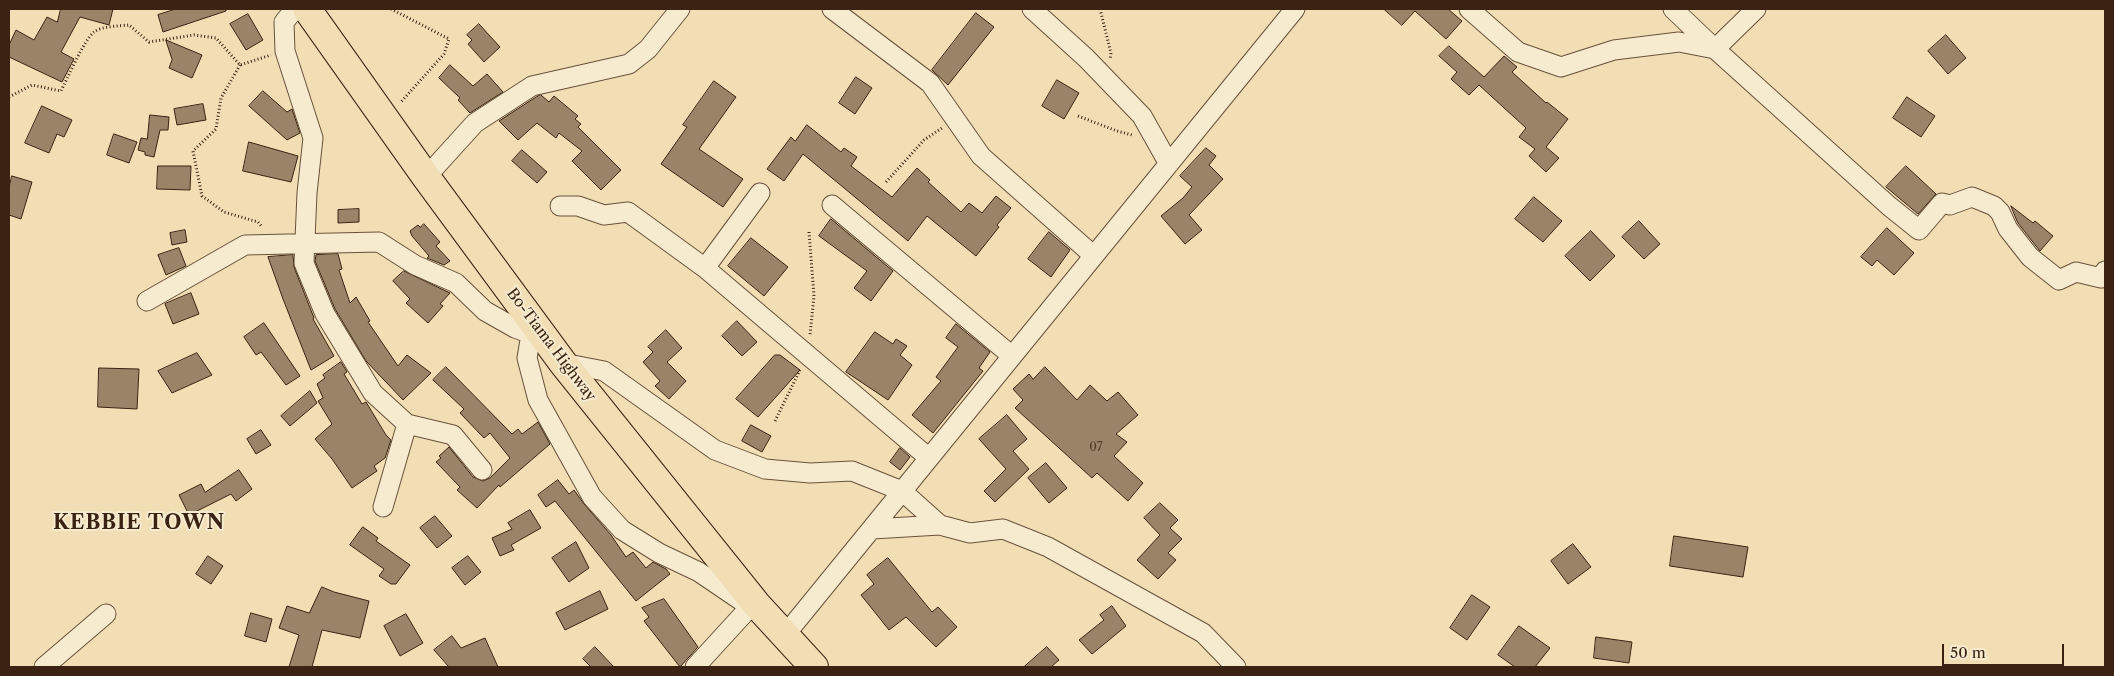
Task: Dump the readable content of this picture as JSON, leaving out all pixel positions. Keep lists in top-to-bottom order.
{
  "streets": {
    "highway": ["Bo-Tiama Highway"]
  },
  "districts": ["KEBBIE TOWN"],
  "house_numbers": ["07"],
  "scale_bar": "50 m"
}
